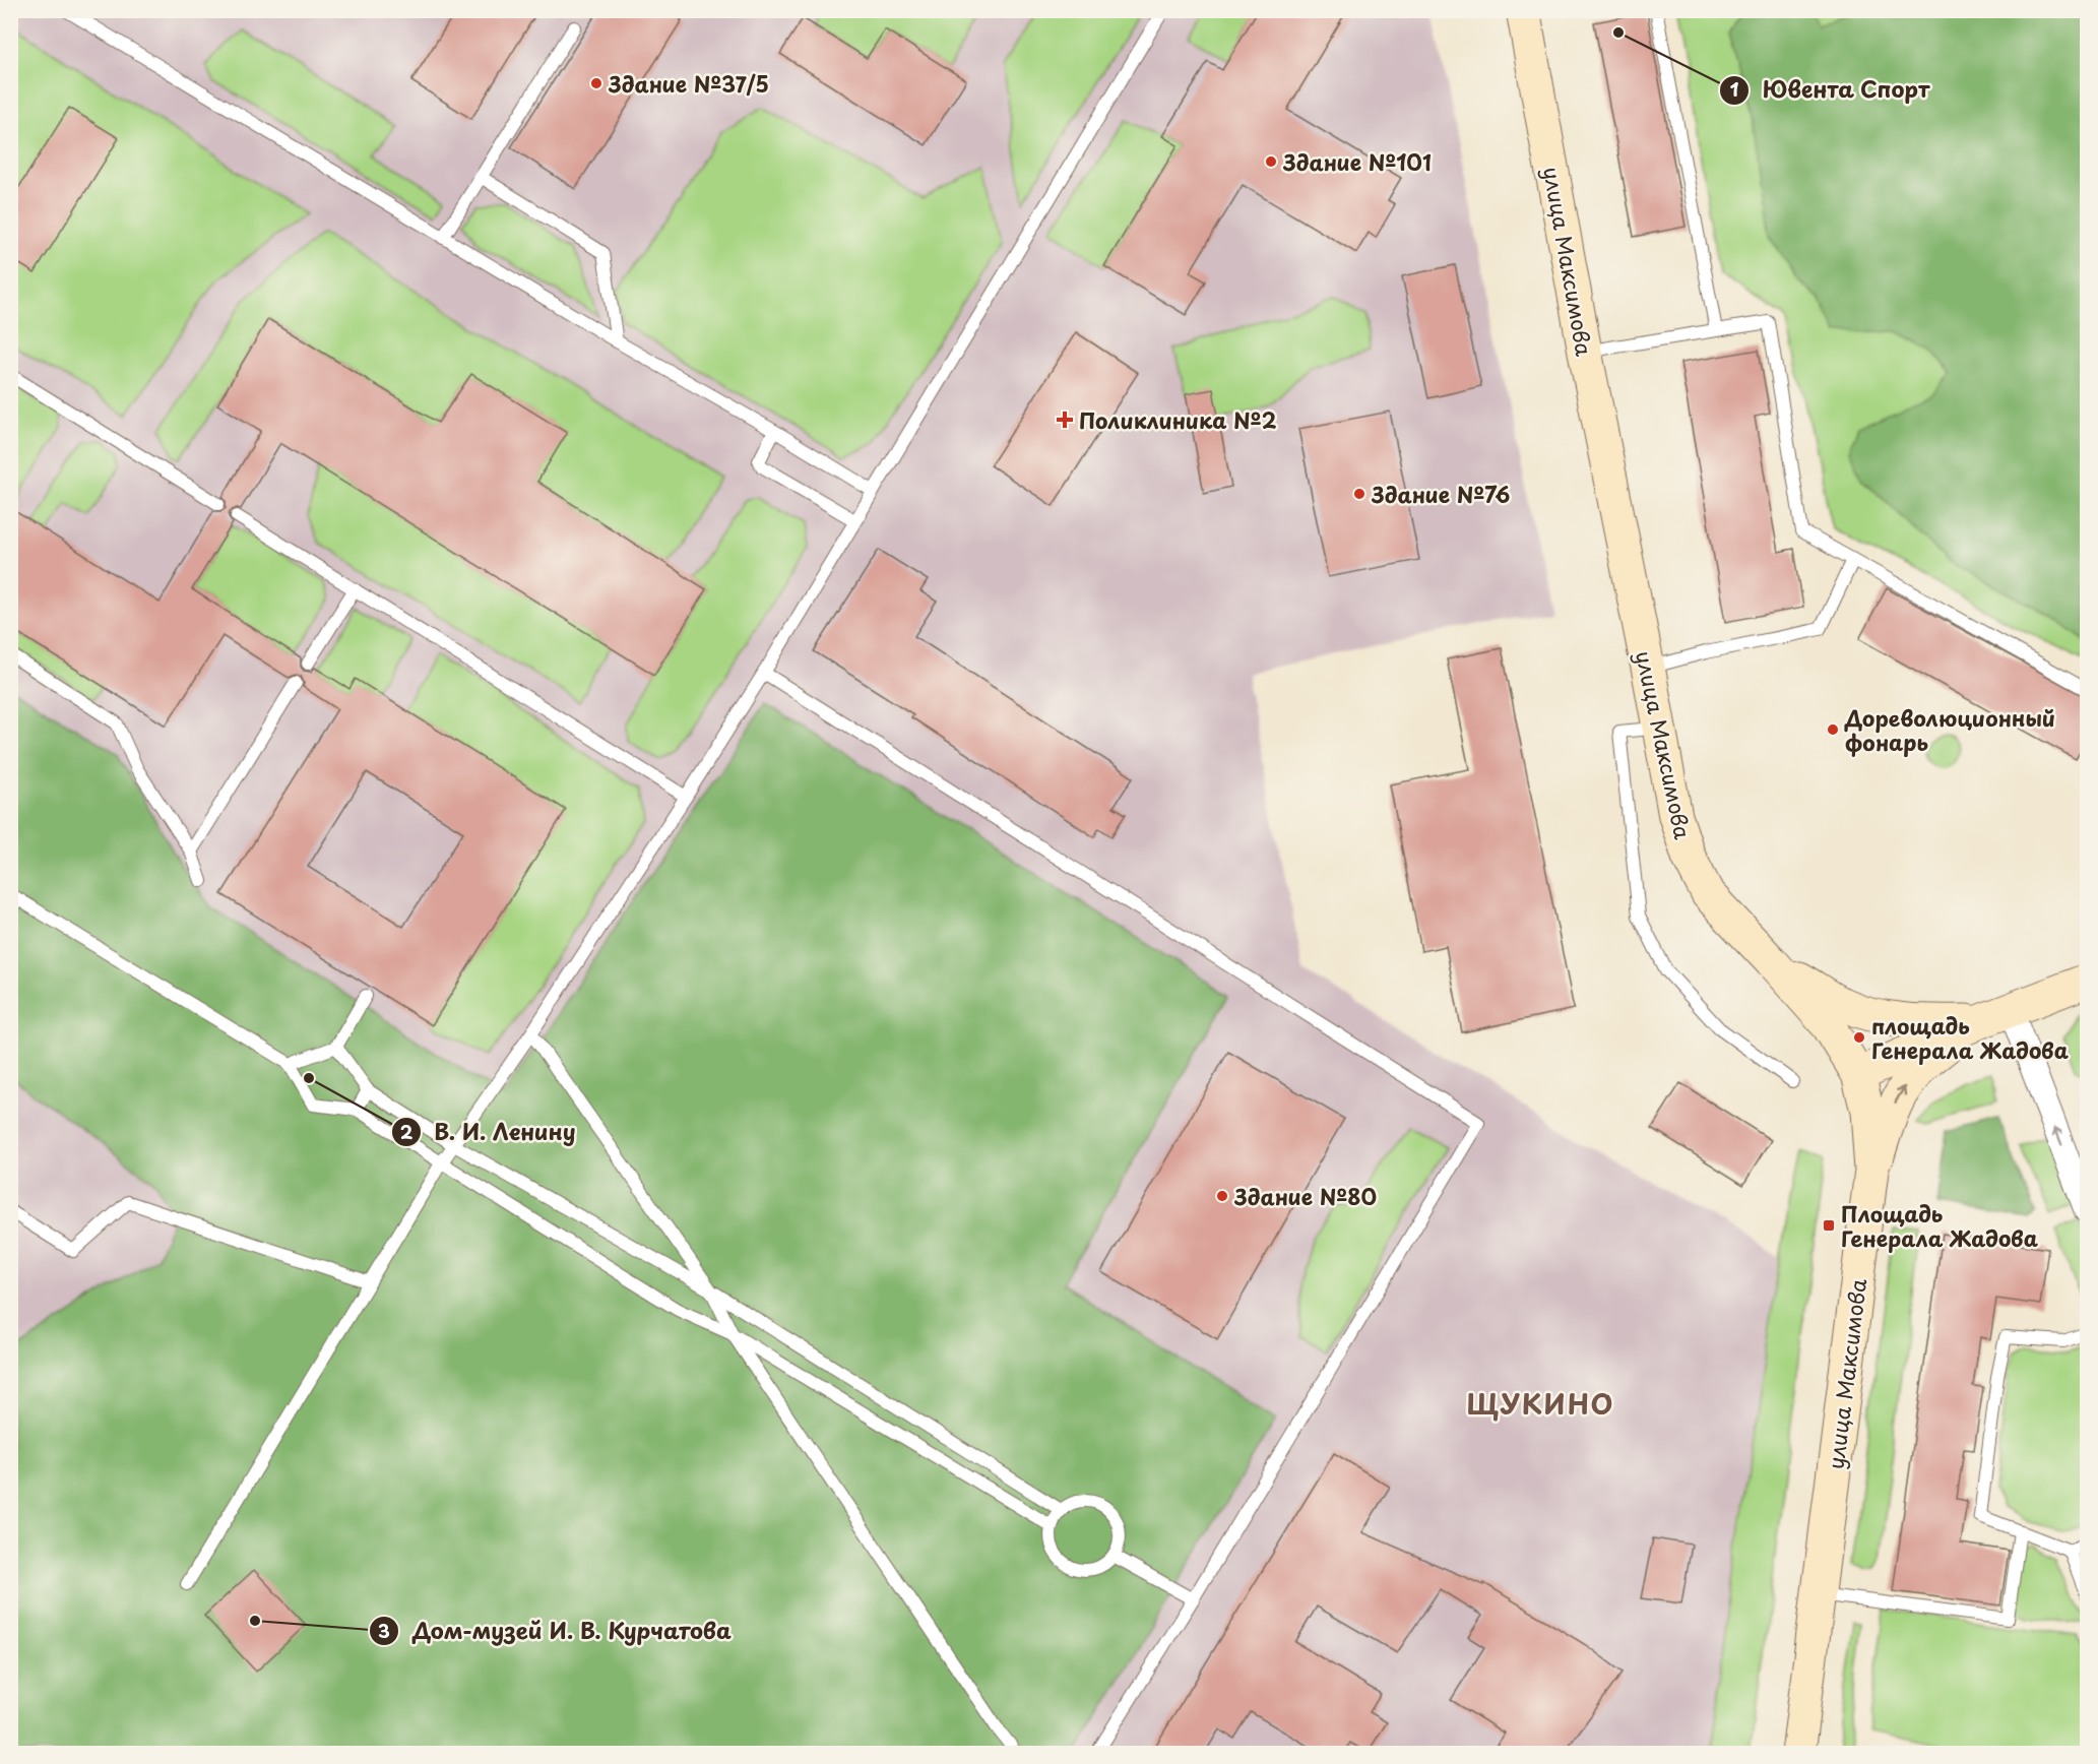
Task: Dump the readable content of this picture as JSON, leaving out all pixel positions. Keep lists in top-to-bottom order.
{
  "streets": {
    "street": ["улица Максимова"]
  },
  "districts": ["ЩУКИНО"],
  "places": {
    "other": [
      "Ювента Спорт",
      "Здание №37/5",
      "Здание №101",
      "Здание №76",
      "Дореволюционный фонарь",
      "площадь Генерала Жадова",
      "В. И. Ленину",
      "Здание №80",
      "Дом-музей И. В. Курчатова"
    ],
    "health": ["Поликлиника №2"],
    "transit": ["Площадь Генерала Жадова"]
  }
}
